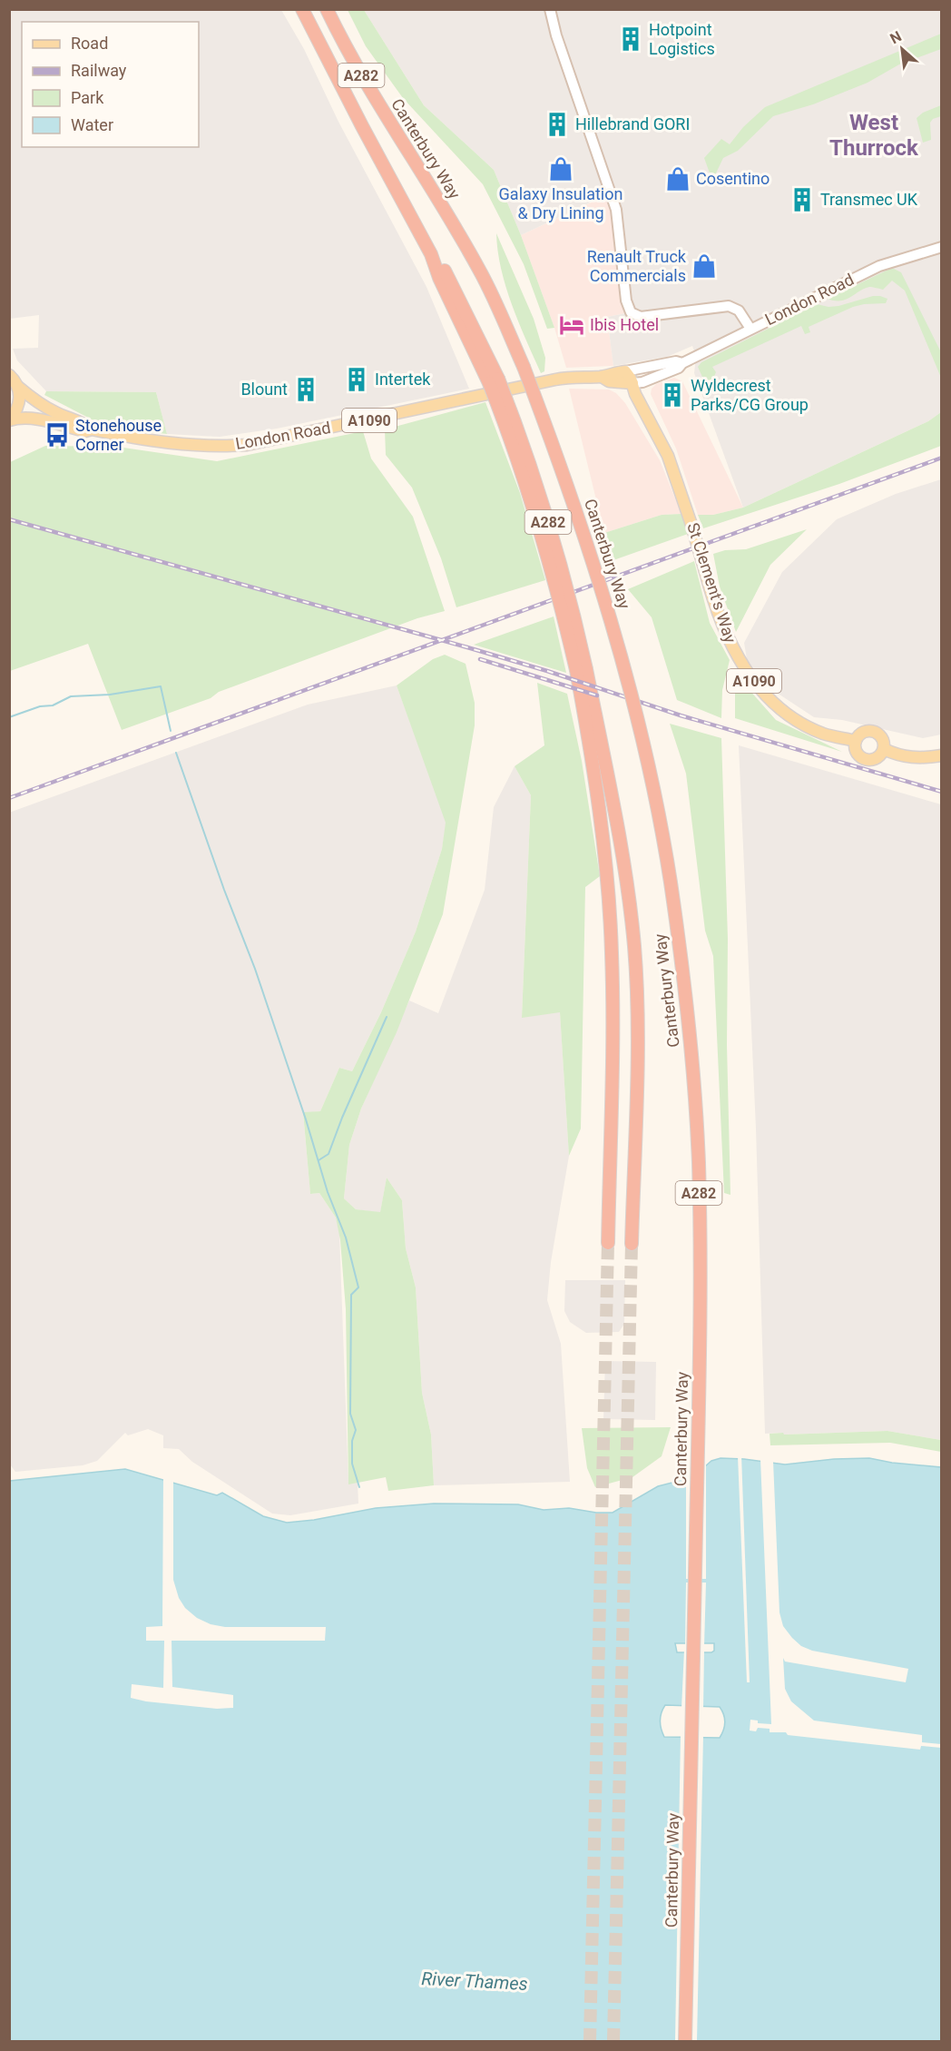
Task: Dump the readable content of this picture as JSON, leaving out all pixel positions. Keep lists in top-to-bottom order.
{
  "streets": {
    "highway": ["A282", "Canterbury Way"],
    "main road": ["London Road", "A1090", "St Clement's Way"]
  },
  "crossings": [
    ["London Road", "A1090"],
    ["London Road", "St Clement's Way"],
    ["A1090", "St Clement's Way"]
  ],
  "districts": ["West Thurrock"],
  "water": ["River Thames"],
  "places": {
    "building": [
      "Hotpoint Logistics",
      "Hillebrand GORI",
      "Transmec UK",
      "Intertek",
      "Blount",
      "Wyldecrest Parks/CG Group"
    ],
    "shop": ["Galaxy Insulation & Dry Lining", "Cosentino", "Renault Truck Commercials"],
    "hotel": ["Ibis Hotel"],
    "bus stop": ["Stonehouse Corner"]
  },
  "legend": [
    "Road",
    "Railway",
    "Park",
    "Water"
  ],
  "north": "top left"
}
